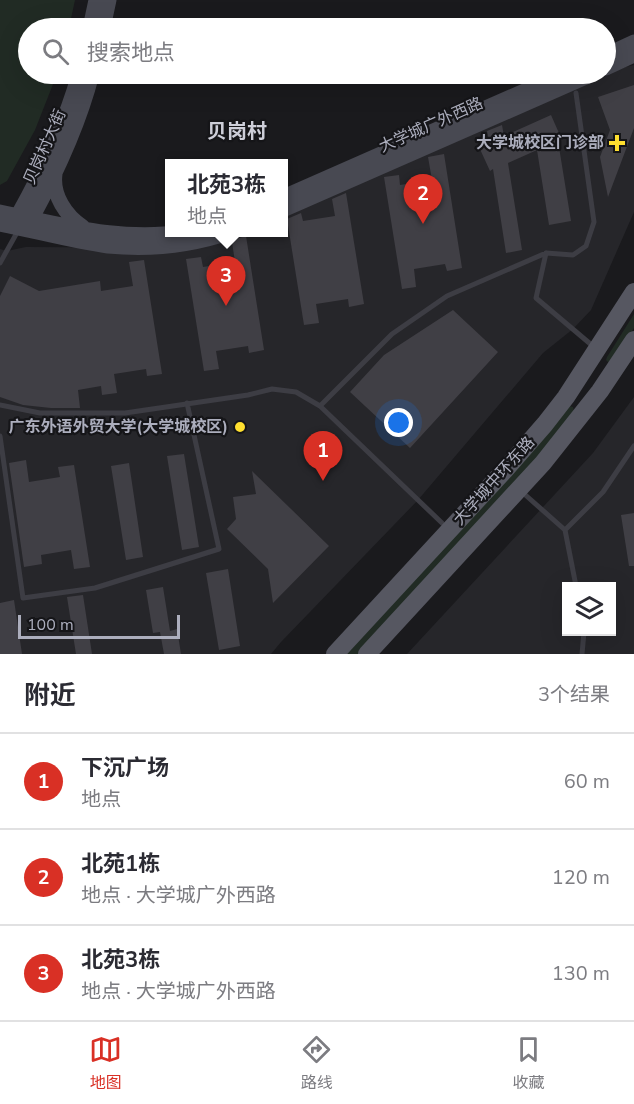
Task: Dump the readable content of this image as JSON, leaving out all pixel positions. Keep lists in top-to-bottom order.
{
  "streets": {
    "main road": ["大学城广外西路", "贝岗村大街", "大学城中环东路"]
  },
  "districts": ["贝岗村"],
  "places": {
    "health": ["大学城校区门诊部"],
    "other": ["广东外语外贸大学(大学城校区)"]
  },
  "scale_bar": "100 m",
  "page": {
    "search": "搜索地点",
    "popup": ["北苑3栋", "地点"],
    "pins": ["2", "3", "1"],
    "scale": "100 m",
    "heading": ["附近", "3个结果"],
    "list": [
      {
        "mark": "1",
        "name": "下沉广场",
        "note": "地点",
        "value": "60 m"
      },
      {
        "mark": "2",
        "name": "北苑1栋",
        "note": "地点 · 大学城广外西路",
        "value": "120 m"
      },
      {
        "mark": "3",
        "name": "北苑3栋",
        "note": "地点 · 大学城广外西路",
        "value": "130 m"
      }
    ],
    "nav": ["地图", "路线", "收藏"]
  }
}
